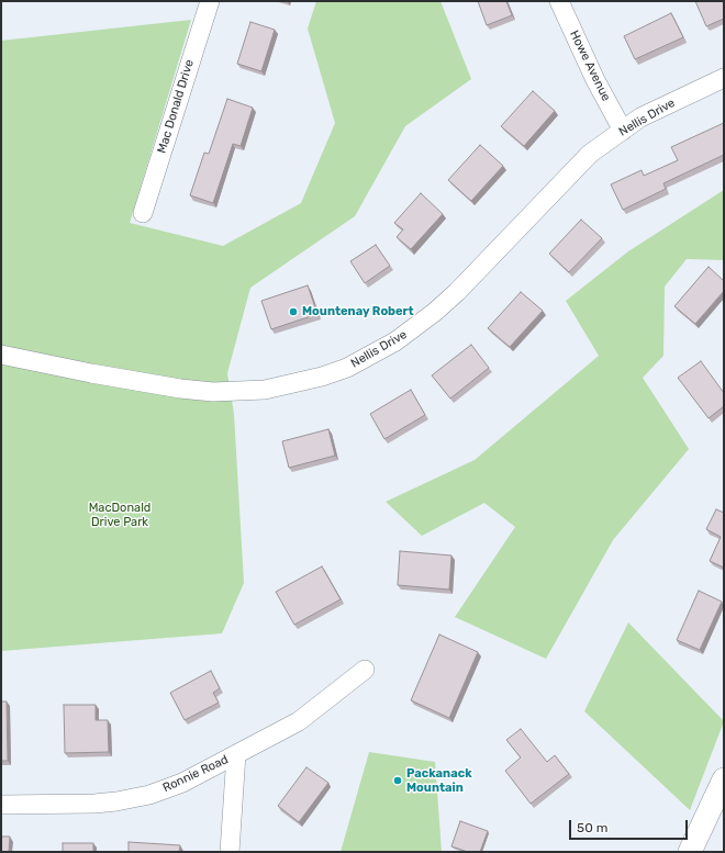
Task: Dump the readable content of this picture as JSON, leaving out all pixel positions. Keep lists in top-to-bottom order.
{
  "streets": {
    "street": [
      "Howe Avenue",
      "Mac Donald Drive",
      "Nellis Drive",
      "Ronnie Road"
    ]
  },
  "crossings": [
    ["Howe Avenue", "Nellis Drive"]
  ],
  "parks": ["MacDonald Drive Park"],
  "places": ["Mountenay Robert", "Packanack Mountain"],
  "scale_bar": "50 m"
}
